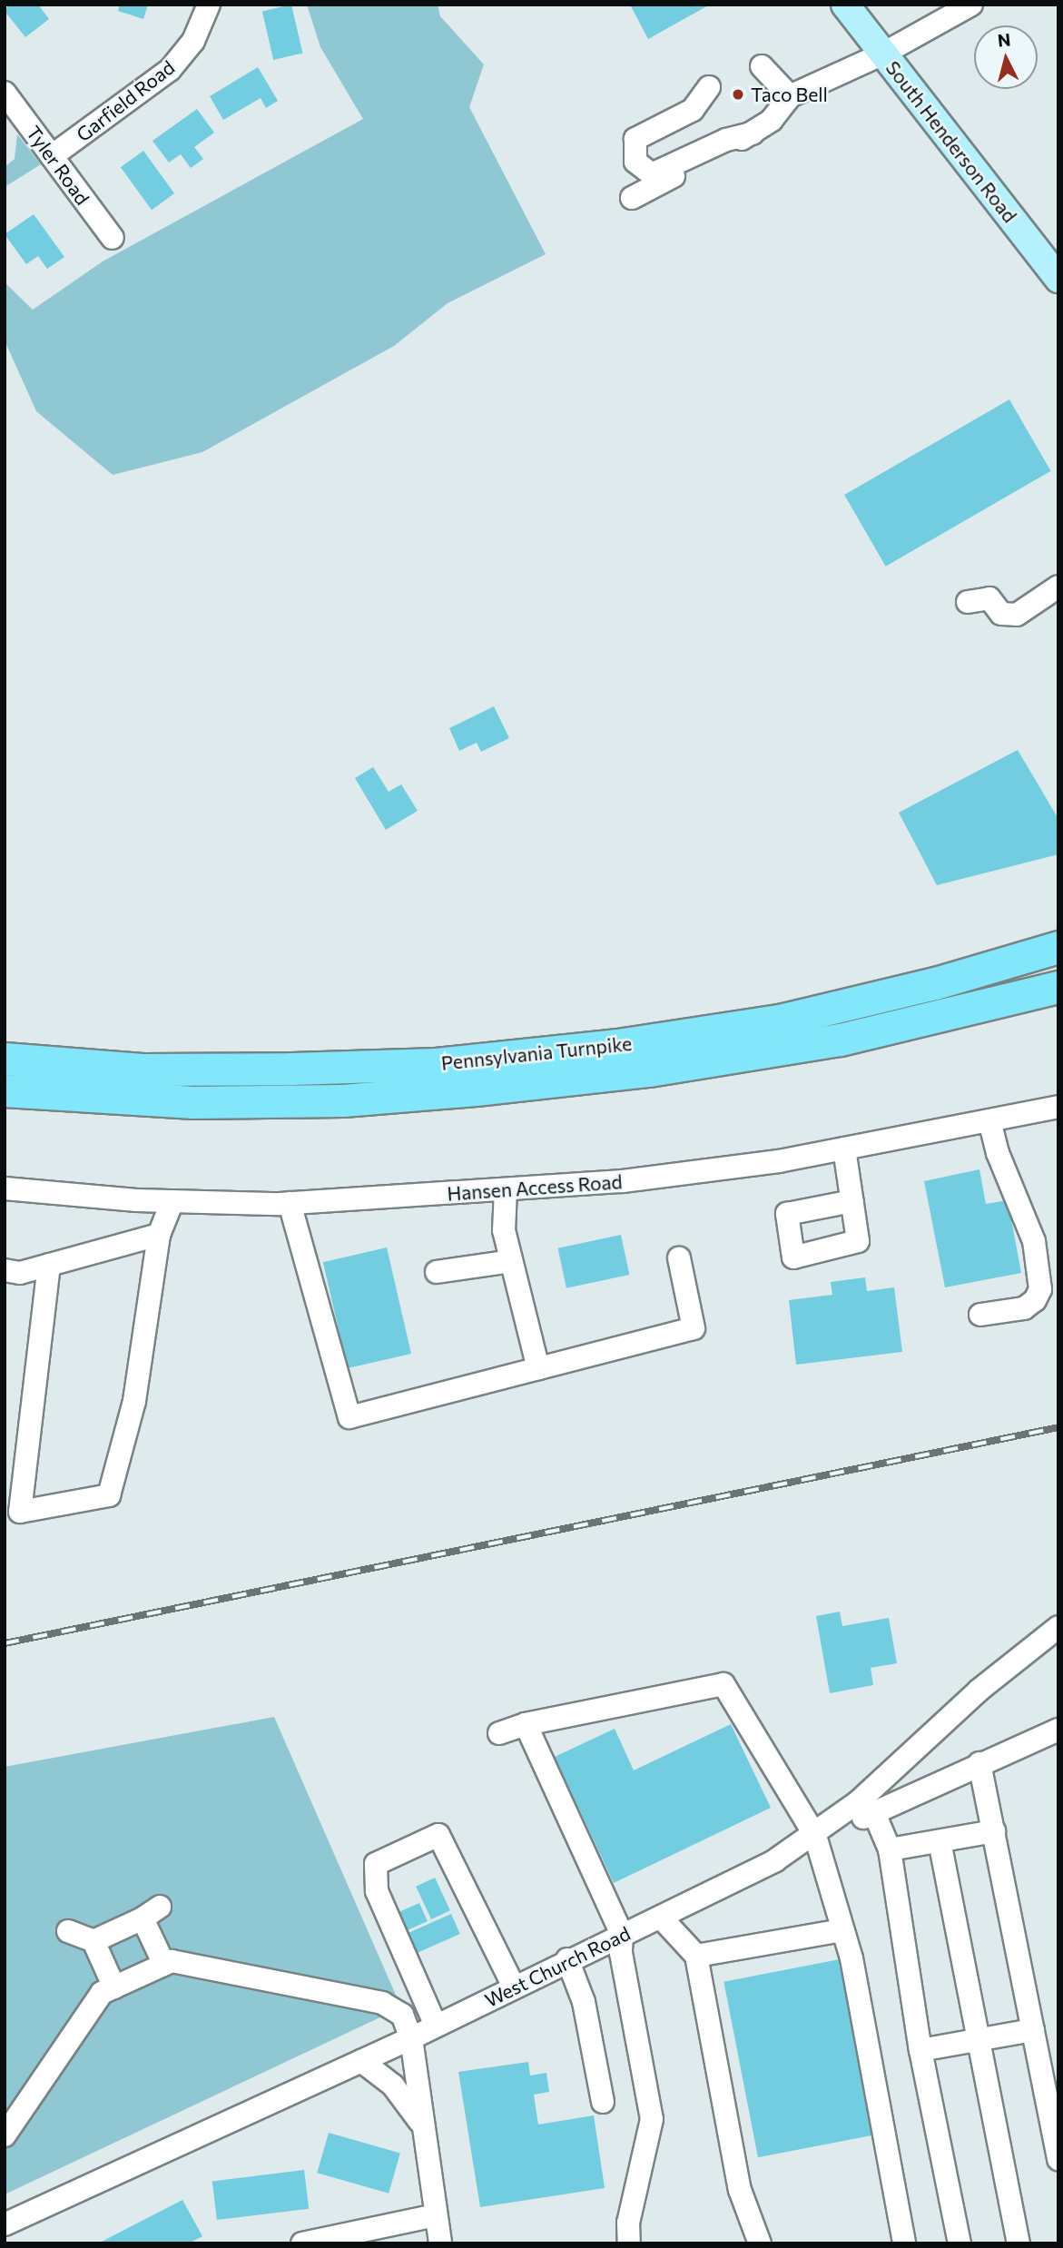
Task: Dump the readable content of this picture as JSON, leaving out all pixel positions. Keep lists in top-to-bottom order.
{
  "streets": {
    "highway": ["Pennsylvania Turnpike"],
    "main road": ["South Henderson Road"],
    "street": [
      "Garfield Road",
      "Tyler Road",
      "Hansen Access Road",
      "West Church Road"
    ]
  },
  "crossings": [
    ["Garfield Road", "Tyler Road"]
  ],
  "places": ["Taco Bell"],
  "north": "top"
}
